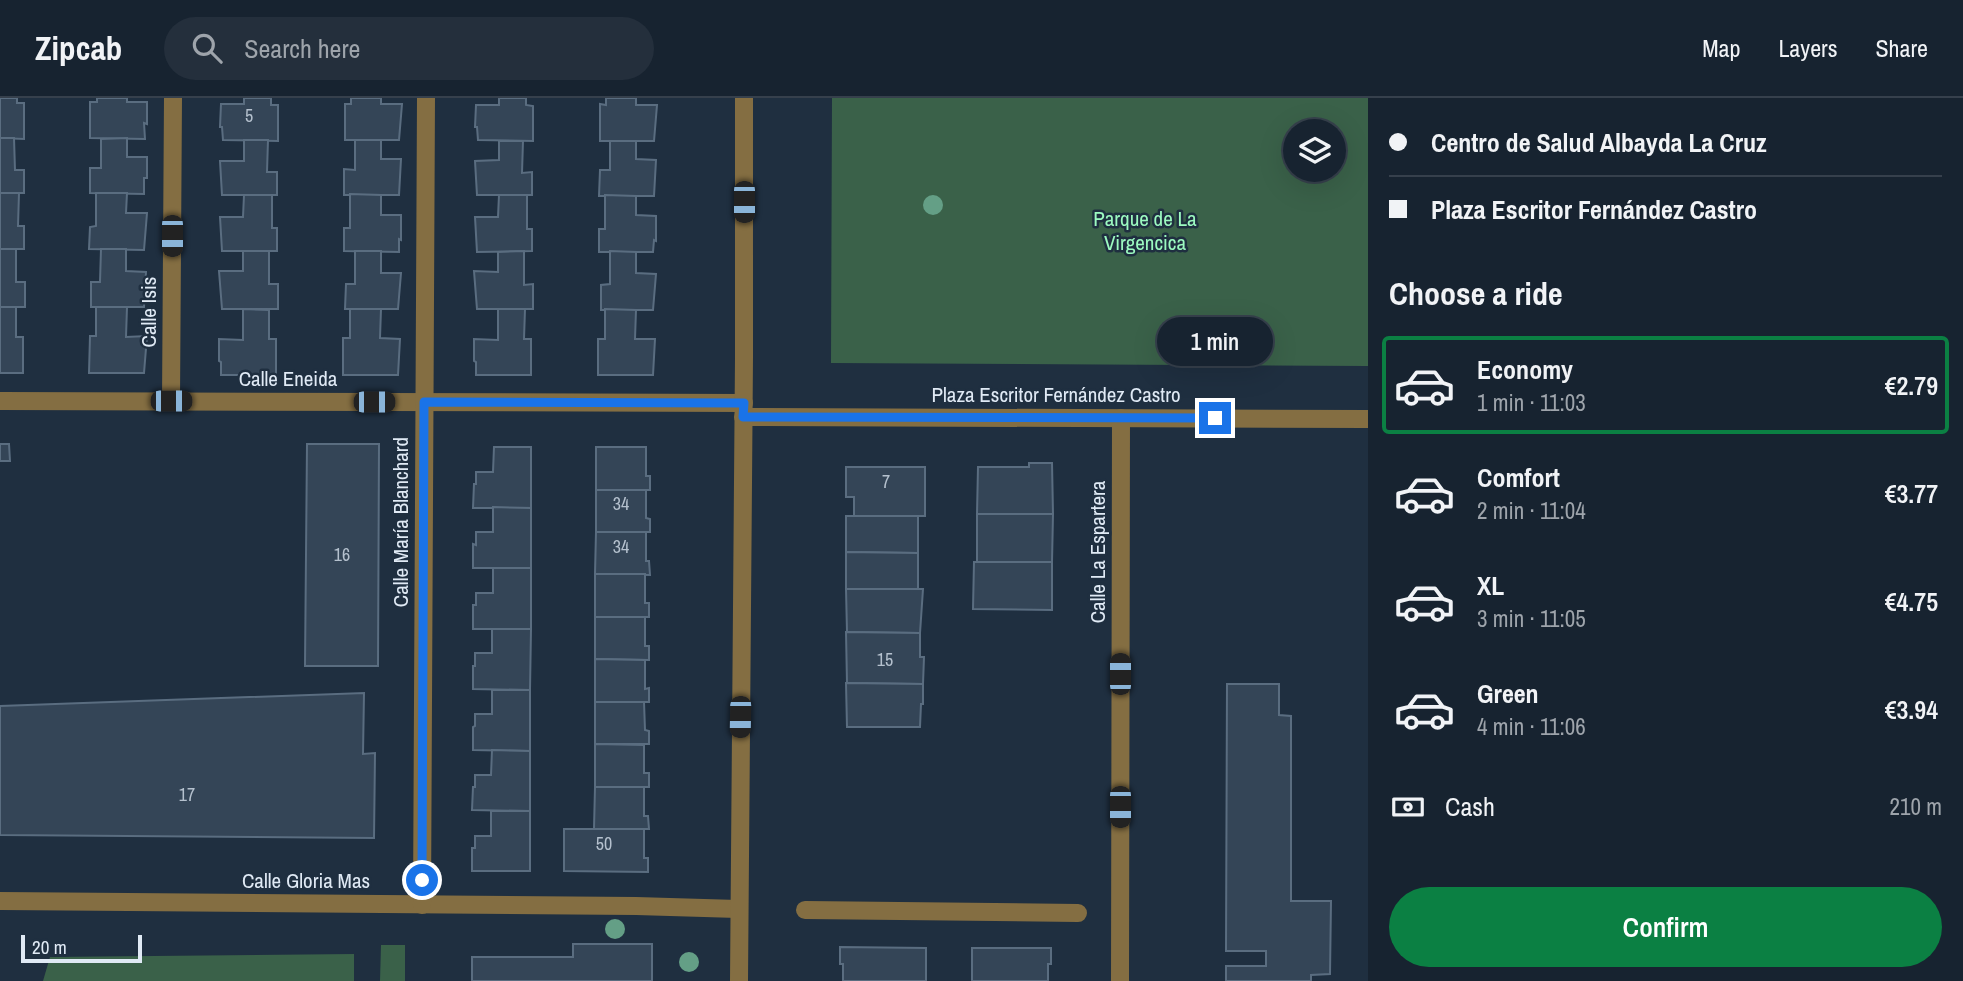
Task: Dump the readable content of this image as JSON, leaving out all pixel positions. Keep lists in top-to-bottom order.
{
  "streets": {
    "street": [
      "Calle Isis",
      "Calle Eneida",
      "Plaza Escritor Fernández Castro",
      "Calle María Blanchard",
      "Calle La Espartera",
      "Calle Gloria Mas"
    ]
  },
  "crossings": [
    ["Calle Isis", "Calle Eneida"],
    ["Calle Eneida", "Plaza Escritor Fernández Castro"],
    ["Calle Eneida", "Calle María Blanchard"],
    ["Plaza Escritor Fernández Castro", "Calle La Espartera"],
    ["Calle María Blanchard", "Calle Gloria Mas"]
  ],
  "parks": ["Parque de La Virgencica"],
  "house_numbers": [
    "5",
    "7",
    "34",
    "34",
    "16",
    "15",
    "17",
    "50"
  ],
  "scale_bar": "20 m",
  "page": {
    "header": "Zipcab",
    "search": "Search here",
    "nav": ["Map", "Layers", "Share"],
    "banner": ["Centro de Salud Albayda La Cruz", "Plaza Escritor Fernández Castro"],
    "heading": "Choose a ride",
    "bubble": "1 min",
    "list": [
      {
        "name": "Economy",
        "note": "1 min · 11:03",
        "value": "€2.79"
      },
      {
        "name": "Comfort",
        "note": "2 min · 11:04",
        "value": "€3.77"
      },
      {
        "name": "XL",
        "note": "3 min · 11:05",
        "value": "€4.75"
      },
      {
        "name": "Green",
        "note": "4 min · 11:06",
        "value": "€3.94"
      }
    ],
    "pay": ["Cash", "210 m"],
    "buttons": "Confirm",
    "scale": "20 m"
  }
}
